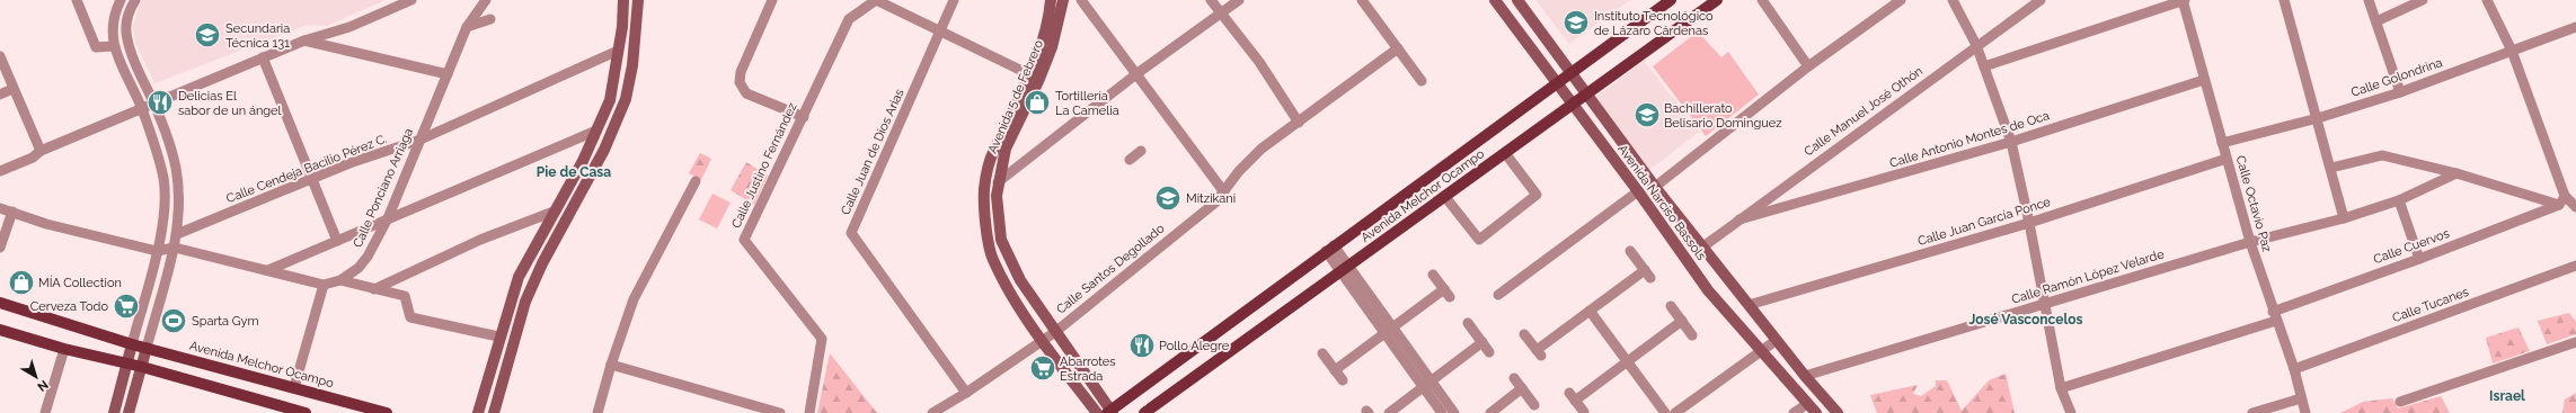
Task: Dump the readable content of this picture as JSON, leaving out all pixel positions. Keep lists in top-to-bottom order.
{
  "streets": {
    "main road": ["Avenida Melchor Ocampo"],
    "street": [
      "Calle Golondrina",
      "Avenida 5 de Febrero",
      "Calle Manuel José Othón",
      "Calle Antonio Montes de Oca",
      "Calle Juan de Dios Arias",
      "Calle Justino Fernández",
      "Calle Cendeja Bacilio Pérez C.",
      "Calle Ponciano Arriaga",
      "Avenida Narciso Bassols",
      "Calle Octavio Paz",
      "Calle Juan García Ponce",
      "Calle Cuervos",
      "Calle Santos Degollado",
      "Calle Ramón López Velarde",
      "Calle Tucanes"
    ]
  },
  "crossings": [
    ["Calle Golondrina", "Calle Octavio Paz"],
    ["Avenida 5 de Febrero", "Avenida Melchor Ocampo"],
    ["Avenida 5 de Febrero", "Calle Santos Degollado"],
    ["Calle Manuel José Othón", "Calle Antonio Montes de Oca"],
    ["Calle Manuel José Othón", "Avenida Narciso Bassols"],
    ["Calle Antonio Montes de Oca", "Calle Octavio Paz"],
    ["Calle Juan de Dios Arias", "Calle Santos Degollado"],
    ["Calle Cendeja Bacilio Pérez C.", "Calle Ponciano Arriaga"],
    ["Avenida Melchor Ocampo", "Avenida Narciso Bassols"],
    ["Avenida Narciso Bassols", "Calle Juan García Ponce"],
    ["Avenida Narciso Bassols", "Calle Ramón López Velarde"],
    ["Calle Octavio Paz", "Calle Juan García Ponce"],
    ["Calle Octavio Paz", "Calle Cuervos"],
    ["Calle Octavio Paz", "Calle Ramón López Velarde"],
    ["Calle Octavio Paz", "Calle Tucanes"]
  ],
  "districts": ["Pie de Casa", "José Vasconcelos", "Israel"],
  "places": {
    "school or university": [
      "Instituto Tecnológico de Lázaro Cárdenas",
      "Secundaria Técnica 131",
      "Bachillerato Belisario Dominguez",
      "Mitzikani"
    ],
    "restaurant": ["Delicias El sabor de un ángel", "Pollo Alegre"],
    "shop": ["Tortillería La Camelia", "MÍA Collection"],
    "supermarket": ["Cerveza Todo", "Abarrotes Estrada"],
    "sports": ["Sparta Gym"]
  },
  "north": "bottom right"
}
